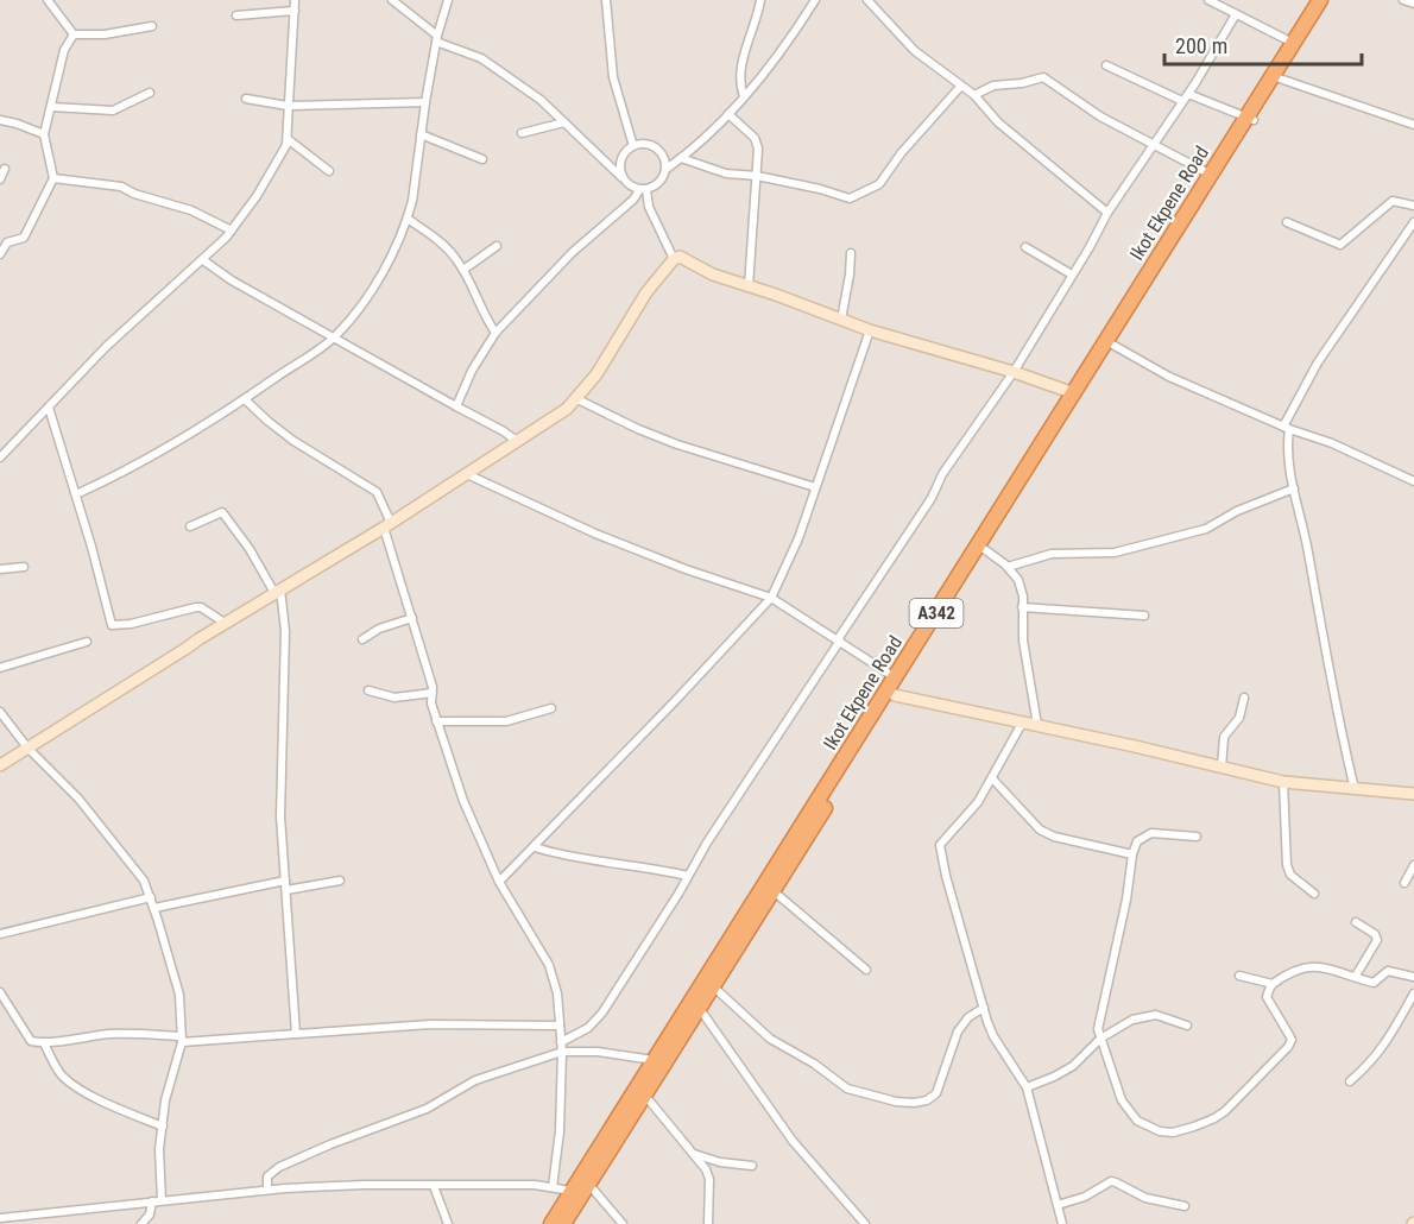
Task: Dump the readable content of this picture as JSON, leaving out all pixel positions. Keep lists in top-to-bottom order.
{
  "streets": {
    "highway": ["Ikot Ekpene Road", "A342"]
  },
  "scale_bar": "200 m"
}
